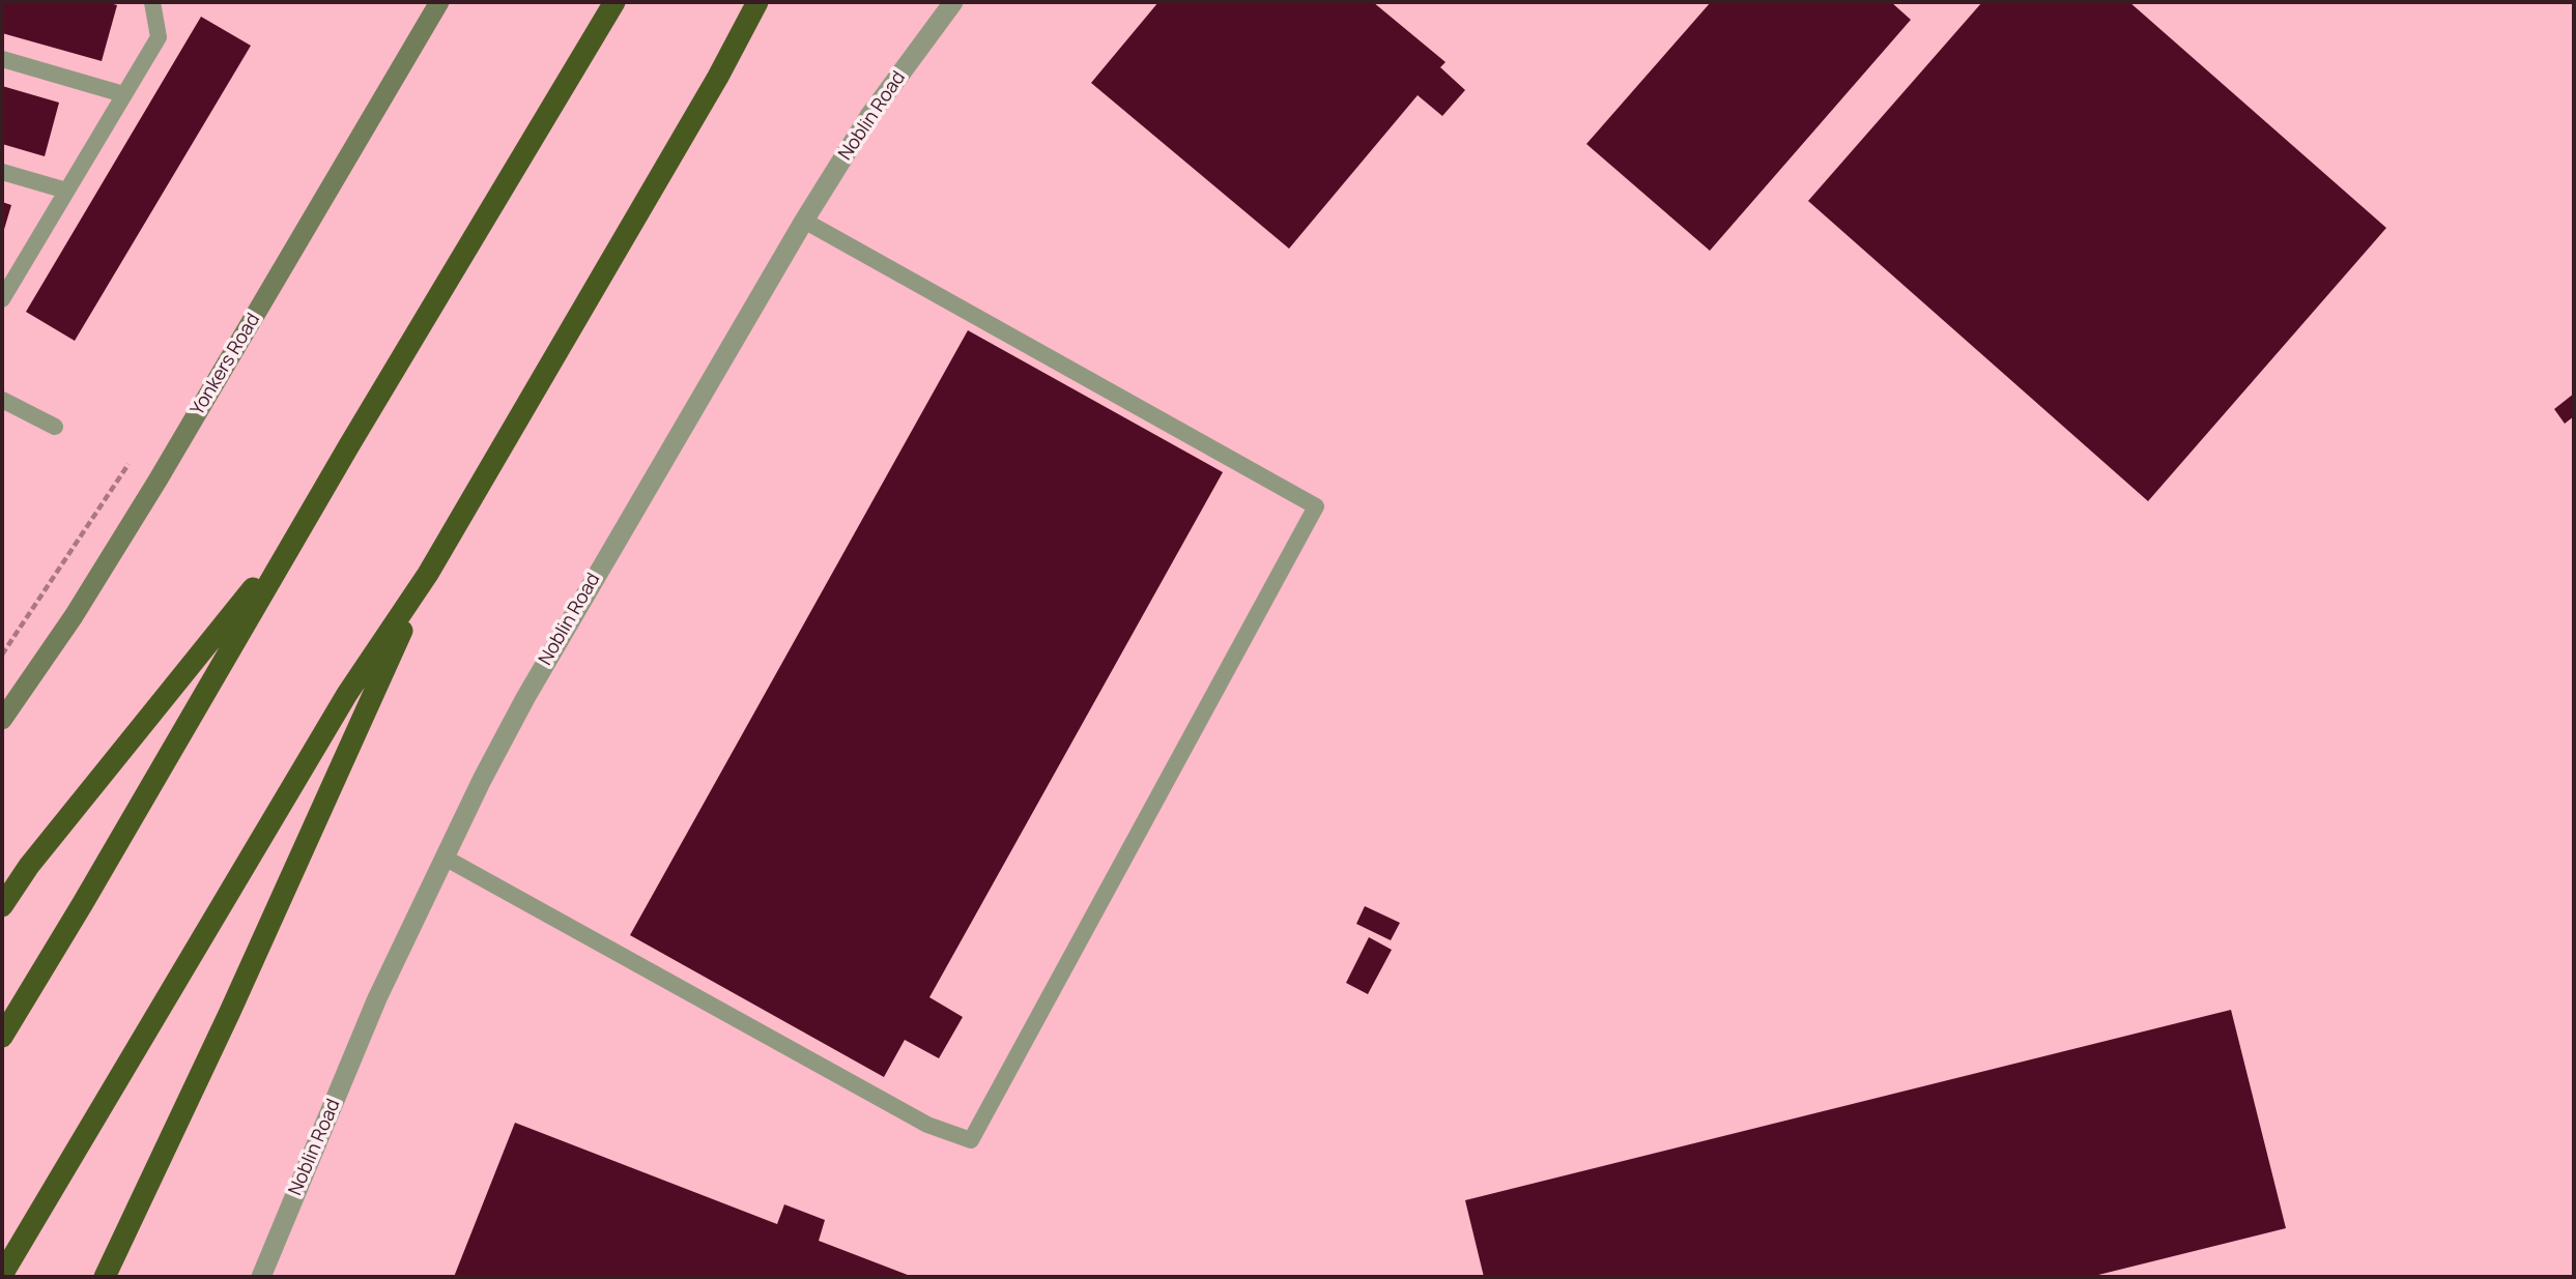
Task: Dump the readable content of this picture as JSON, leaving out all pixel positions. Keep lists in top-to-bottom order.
{
  "streets": {
    "main road": ["Yonkers Road"],
    "street": ["Noblin Road"]
  }
}
